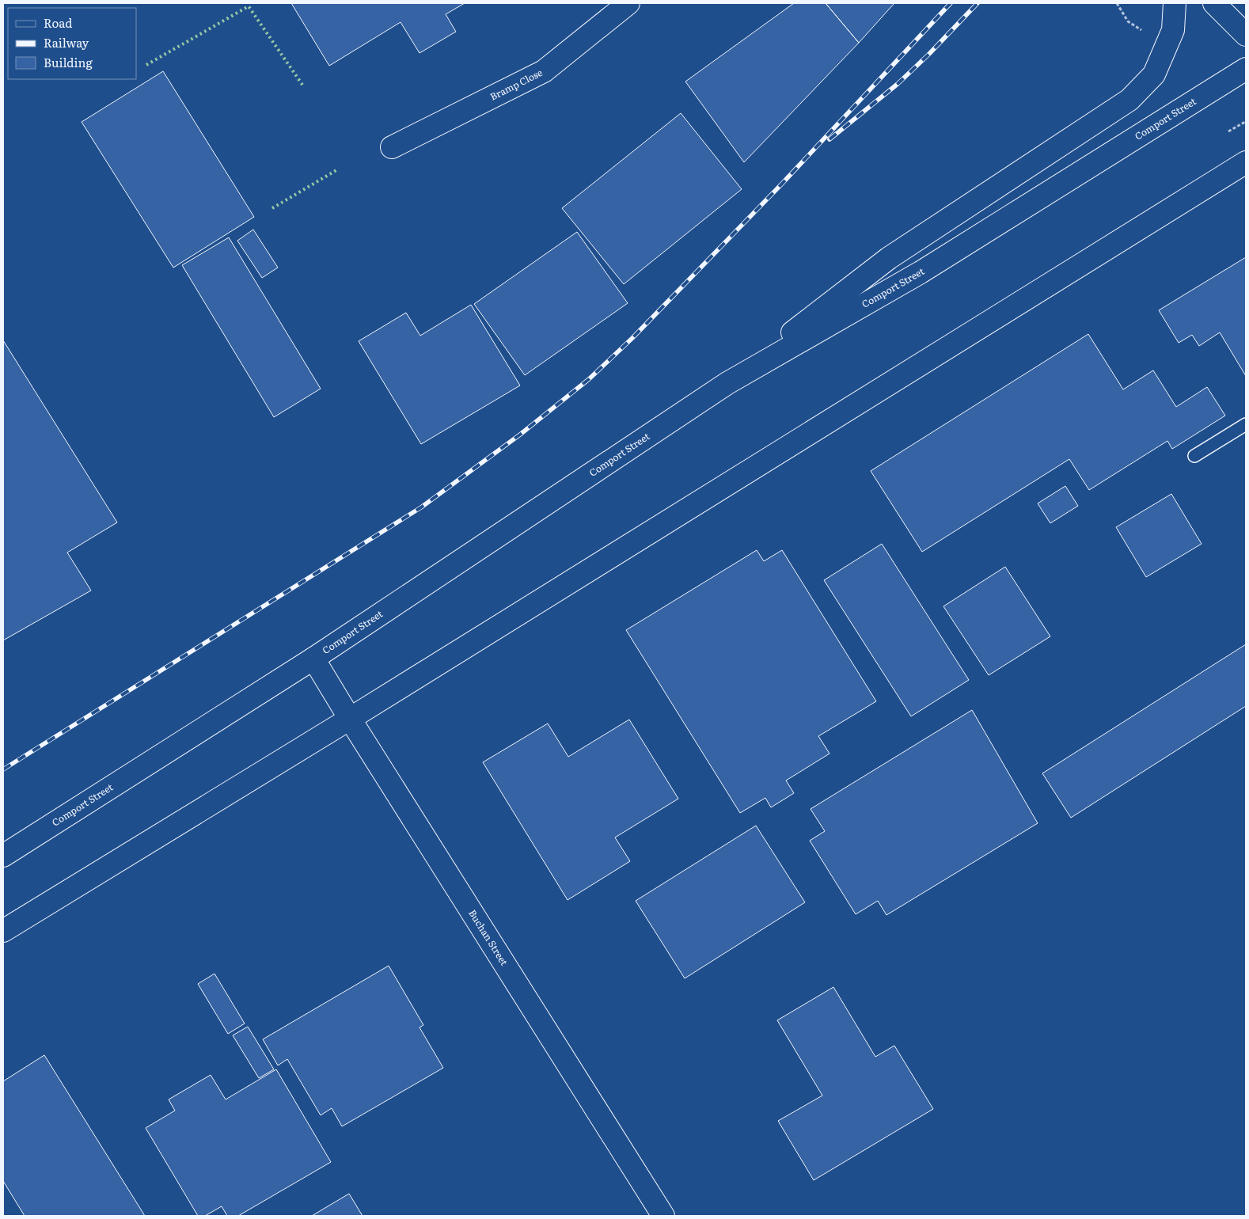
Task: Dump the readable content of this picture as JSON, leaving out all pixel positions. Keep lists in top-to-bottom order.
{
  "streets": {
    "main road": ["Bramp Close", "Comport Street", "Buchan Street"]
  },
  "crossings": [
    ["Comport Street", "Buchan Street"]
  ],
  "legend": ["Road", "Railway", "Building"]
}
